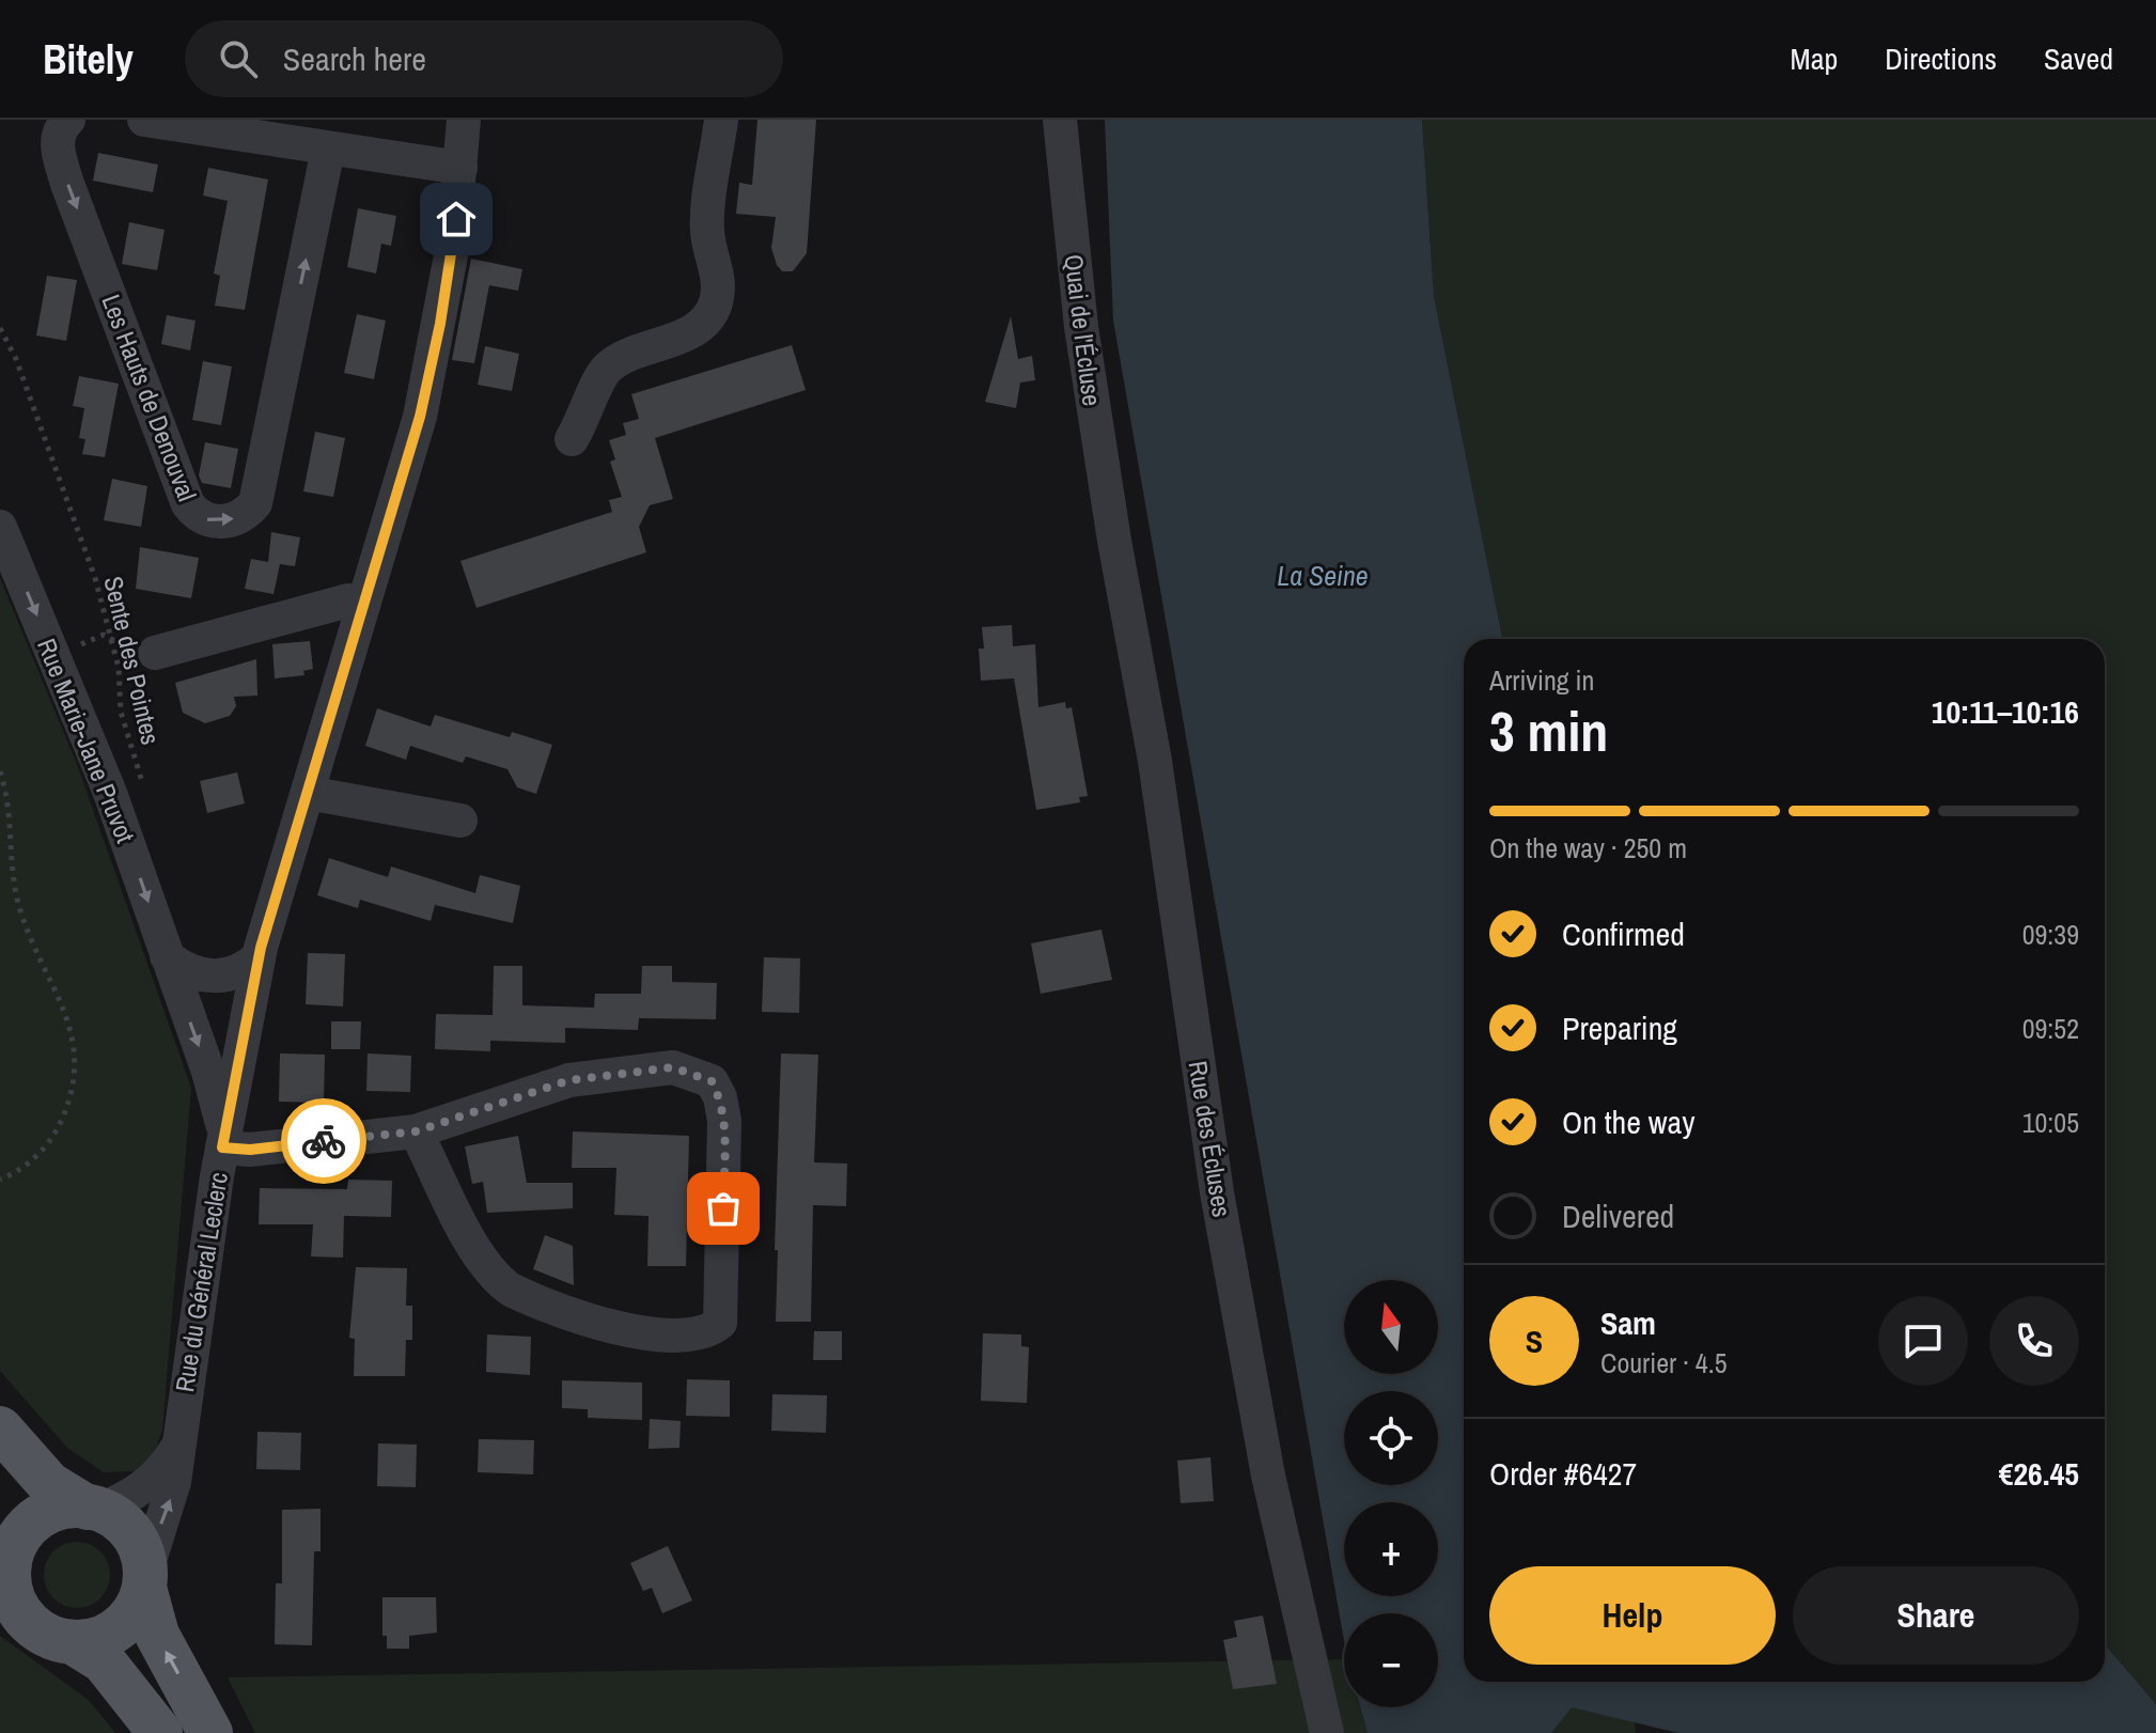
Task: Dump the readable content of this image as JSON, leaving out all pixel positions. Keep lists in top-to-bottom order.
{
  "streets": {
    "street": [
      "Quai de l'Écluse",
      "Les Hauts de Denouval",
      "Rue Marie-Jane Pruvot",
      "Rue des Écluses",
      "Rue du Général Leclerc"
    ],
    "path": ["Sente des Pointes"]
  },
  "crossings": [
    ["Quai de l'Écluse", "Rue des Écluses"],
    ["Rue Marie-Jane Pruvot", "Rue du Général Leclerc"]
  ],
  "one_way": ["Rue Marie-Jane Pruvot"],
  "water": ["La Seine"],
  "north": "top",
  "page": {
    "header": "Bitely",
    "search": "Search here",
    "nav": ["Map", "Directions", "Saved"],
    "heading": ["3 min", "Arriving in", "10:11–10:16"],
    "panel": [
      "Sam",
      "Courier · 4.5",
      "Order #6427",
      "€26.45"
    ],
    "bar": "On the way · 250 m",
    "list": [
      ["Confirmed", "09:39"],
      ["Preparing", "09:52"],
      ["On the way", "10:05"],
      "Delivered"
    ],
    "map_buttons": ["+", "−"],
    "round": "S",
    "buttons": ["Help", "Share"]
  }
}
